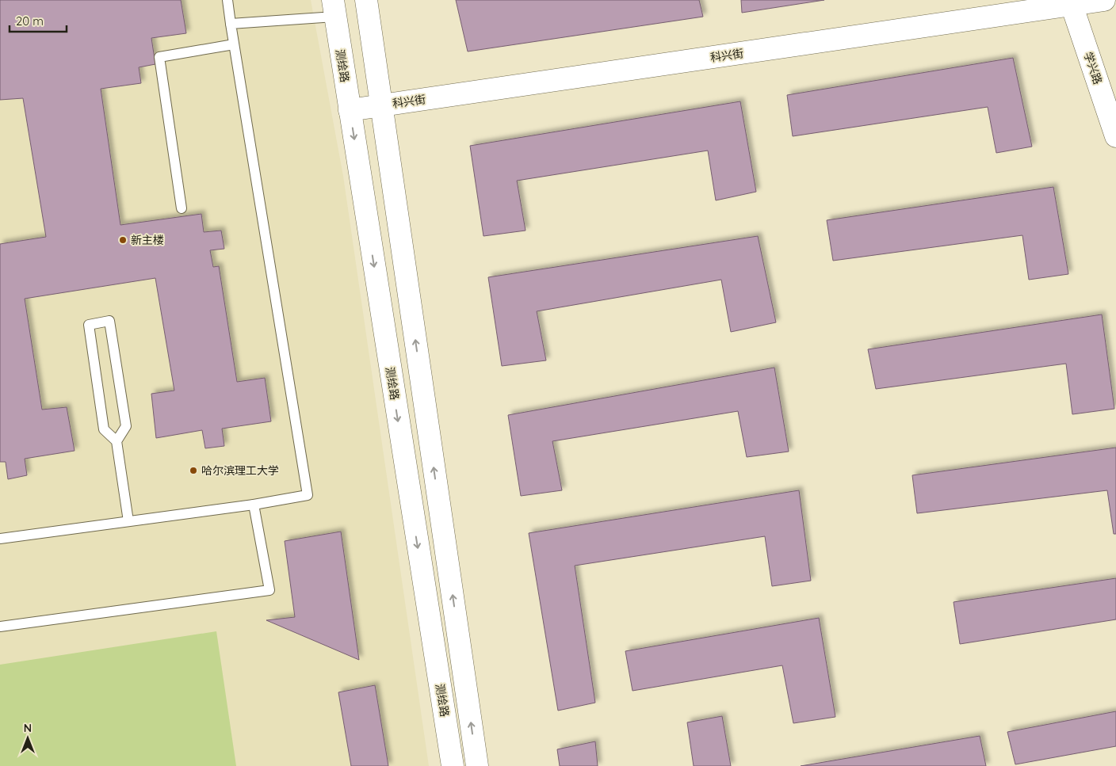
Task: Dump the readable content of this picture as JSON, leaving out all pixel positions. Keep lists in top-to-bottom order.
{
  "streets": {
    "main road": ["科兴街", "测绘路", "学兴路"]
  },
  "crossings": [
    ["科兴街", "测绘路"],
    ["科兴街", "学兴路"]
  ],
  "places": ["新主楼", "哈尔滨理工大学"],
  "scale_bar": "20 m",
  "north": "top"
}
